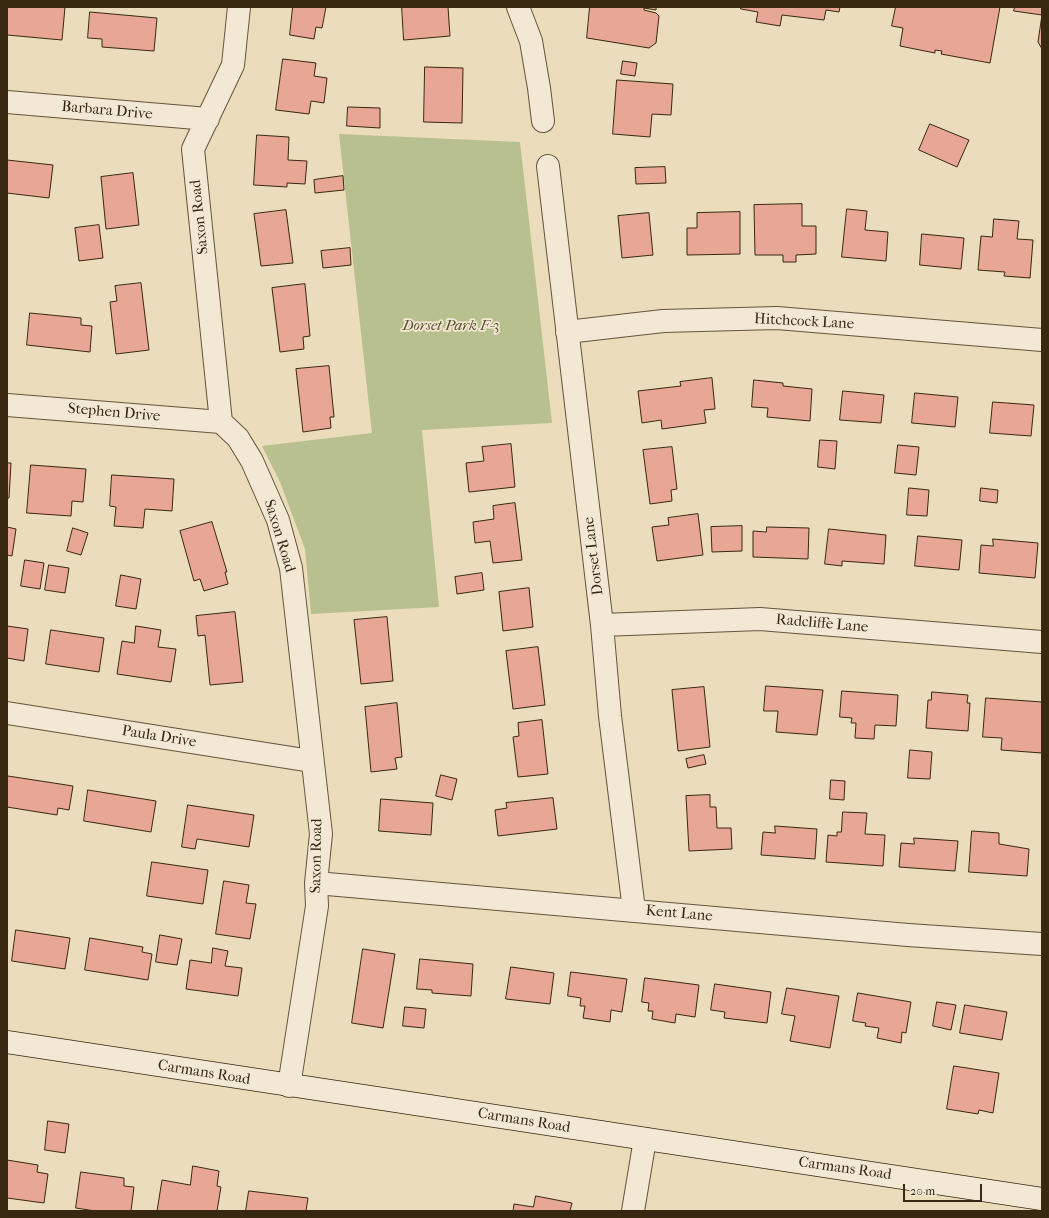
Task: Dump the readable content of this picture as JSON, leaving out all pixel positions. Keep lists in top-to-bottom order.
{
  "streets": {
    "street": [
      "Barbara Drive",
      "Saxon Road",
      "Hitchcock Lane",
      "Stephen Drive",
      "Dorset Lane",
      "Radcliffe Lane",
      "Paula Drive",
      "Kent Lane",
      "Carmans Road"
    ]
  },
  "crossings": [
    ["Barbara Drive", "Saxon Road"],
    ["Saxon Road", "Stephen Drive"],
    ["Saxon Road", "Paula Drive"],
    ["Saxon Road", "Kent Lane"],
    ["Saxon Road", "Carmans Road"],
    ["Hitchcock Lane", "Dorset Lane"],
    ["Dorset Lane", "Radcliffe Lane"],
    ["Dorset Lane", "Kent Lane"]
  ],
  "parks": ["Dorset Park F-3"],
  "scale_bar": "20 m"
}
